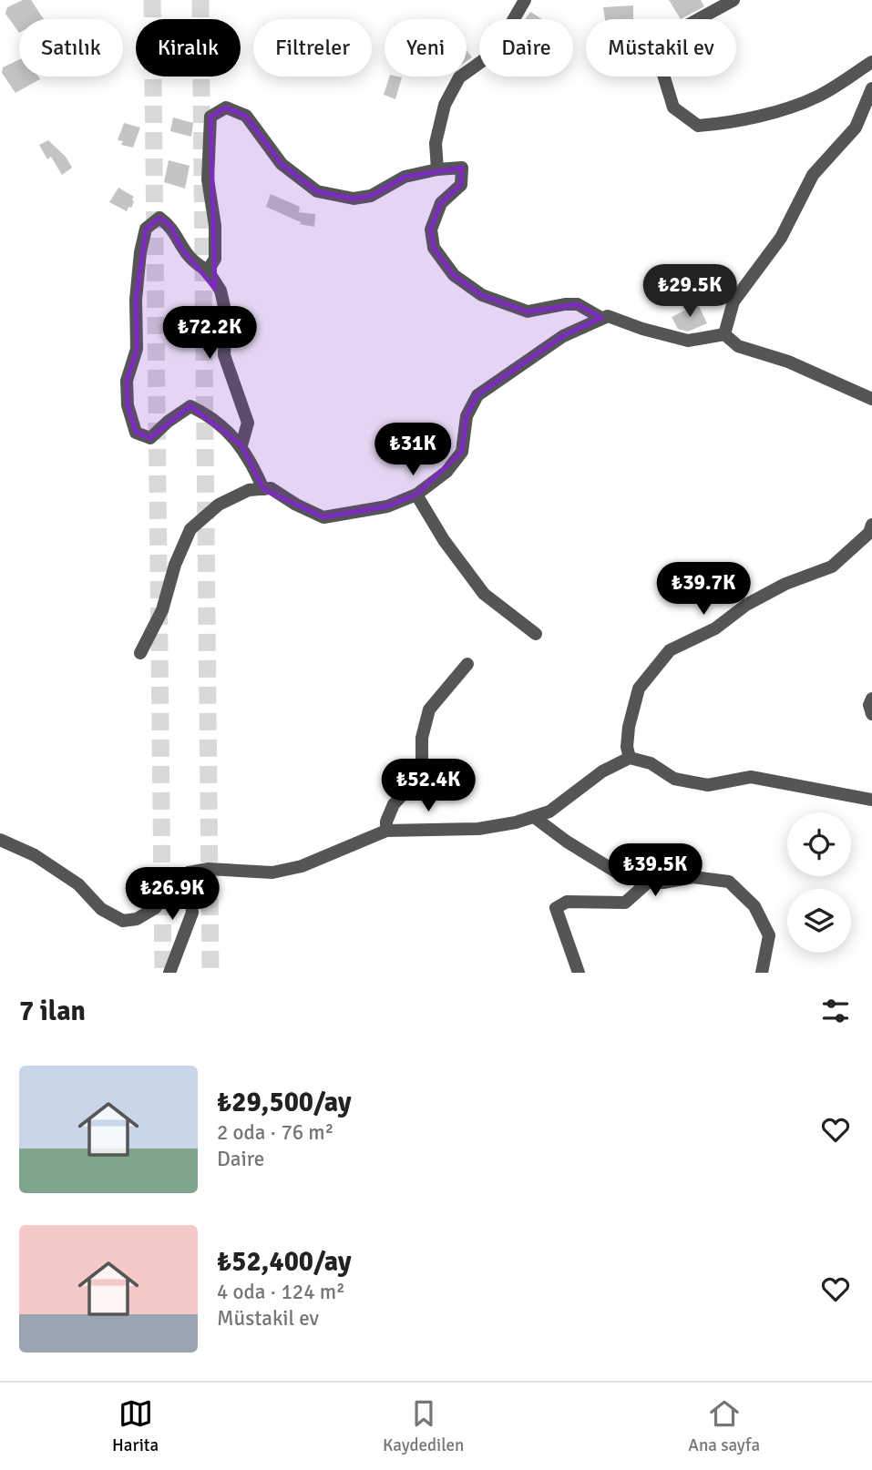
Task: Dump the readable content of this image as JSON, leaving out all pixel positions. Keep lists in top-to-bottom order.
{
  "page": {
    "chip": [
      "Satılık",
      "Kiralık",
      "Filtreler",
      "Yeni",
      "Daire",
      "Müstakil ev"
    ],
    "price": [
      "₺29.5K",
      "₺72.2K",
      "₺31K",
      "₺39.7K",
      "₺52.4K",
      "₺39.5K",
      "₺26.9K"
    ],
    "heading": "7 ilan",
    "list": [
      {
        "name": "₺29,500/ay",
        "note": "2 oda · 76 m² · Daire"
      },
      {
        "name": "₺52,400/ay",
        "note": "4 oda · 124 m² · Müstakil ev"
      }
    ],
    "tabs": ["Harita", "Kaydedilen", "Ana sayfa"]
  }
}
